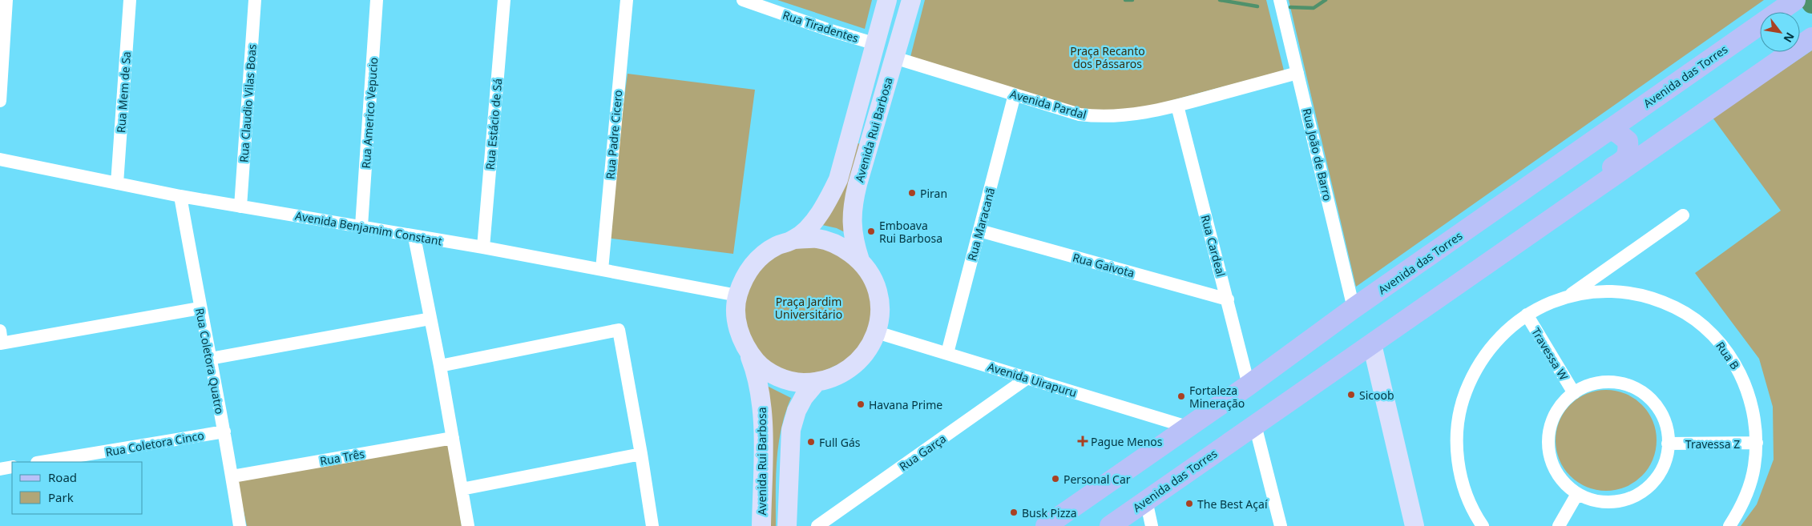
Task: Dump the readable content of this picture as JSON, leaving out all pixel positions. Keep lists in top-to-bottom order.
{
  "streets": {
    "main road": ["Avenida das Torres", "Avenida Rui Barbosa"],
    "street": [
      "Rua Tiradentes",
      "Rua Mem de Sa",
      "Rua Claudio Vilas Boas",
      "Avenida Pardal",
      "Rua Americo Vepucio",
      "Rua Estácio de Sá",
      "Rua Padre Cicero",
      "Rua João de Barro",
      "Rua Maracanã",
      "Avenida Benjamim Constant",
      "Rua Cardeal",
      "Rua Gaivota",
      "Travessa W",
      "Rua B",
      "Rua Coletora Quatro",
      "Avenida Uirapuru",
      "Rua Coletora Cinco",
      "Travessa Z",
      "Rua Garça",
      "Rua Três"
    ]
  },
  "crossings": [
    ["Rua Tiradentes", "Avenida Rui Barbosa"],
    ["Avenida das Torres", "Rua João de Barro"],
    ["Avenida das Torres", "Rua Cardeal"],
    ["Avenida das Torres", "Avenida Uirapuru"],
    ["Rua Mem de Sa", "Avenida Benjamim Constant"],
    ["Rua Claudio Vilas Boas", "Avenida Benjamim Constant"],
    ["Avenida Pardal", "Avenida Rui Barbosa"],
    ["Avenida Pardal", "Rua João de Barro"],
    ["Avenida Pardal", "Rua Maracanã"],
    ["Avenida Pardal", "Rua Cardeal"],
    ["Rua Americo Vepucio", "Avenida Benjamim Constant"],
    ["Rua Estácio de Sá", "Avenida Benjamim Constant"],
    ["Rua Padre Cicero", "Avenida Benjamim Constant"],
    ["Rua Maracanã", "Rua Gaivota"],
    ["Rua Maracanã", "Avenida Uirapuru"],
    ["Avenida Benjamim Constant", "Rua Coletora Quatro"],
    ["Rua Cardeal", "Rua Gaivota"],
    ["Travessa W", "Rua B"],
    ["Travessa W", "Travessa Z"],
    ["Rua B", "Travessa Z"],
    ["Rua Coletora Quatro", "Rua Coletora Cinco"],
    ["Rua Coletora Quatro", "Rua Três"],
    ["Avenida Uirapuru", "Rua Garça"]
  ],
  "parks": ["Praça Recanto dos Pássaros", "Praça Jardim Universitário"],
  "places": {
    "other": [
      "Piran",
      "Emboava Rui Barbosa",
      "Sicoob",
      "Fortaleza Mineração",
      "Havana Prime",
      "Full Gás",
      "Personal Car",
      "The Best Açaí",
      "Busk Pizza"
    ],
    "health": ["Pague Menos"]
  },
  "legend": ["Road", "Park"],
  "north": "bottom right"
}
